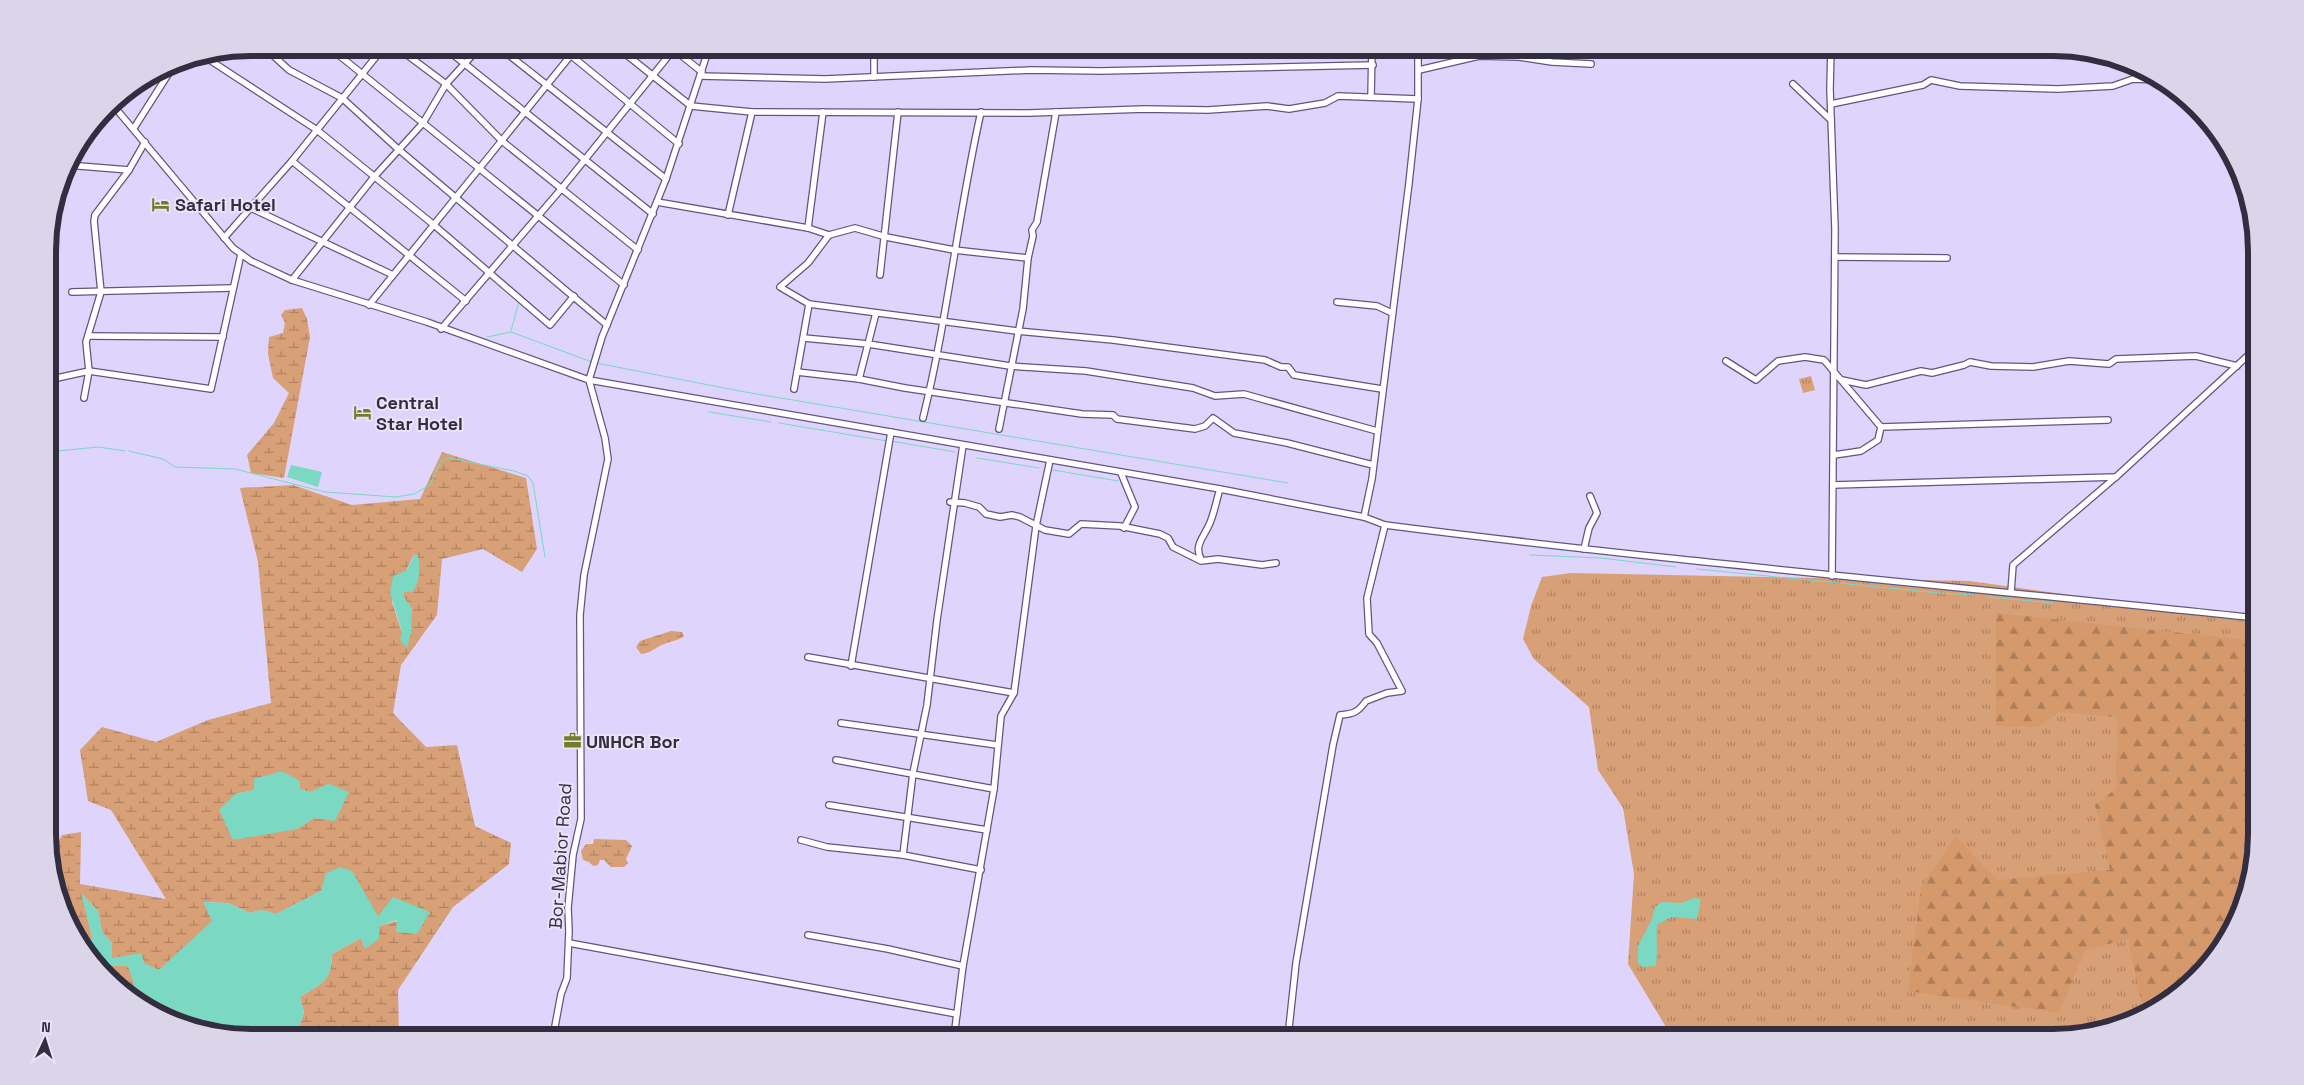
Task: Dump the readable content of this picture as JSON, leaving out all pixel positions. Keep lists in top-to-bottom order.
{
  "streets": {
    "street": ["Bor-Mabior Road"]
  },
  "places": {
    "hotel": ["Safari Hotel", "Central Star Hotel"],
    "office": ["UNHCR Bor"]
  },
  "north": "top"
}
